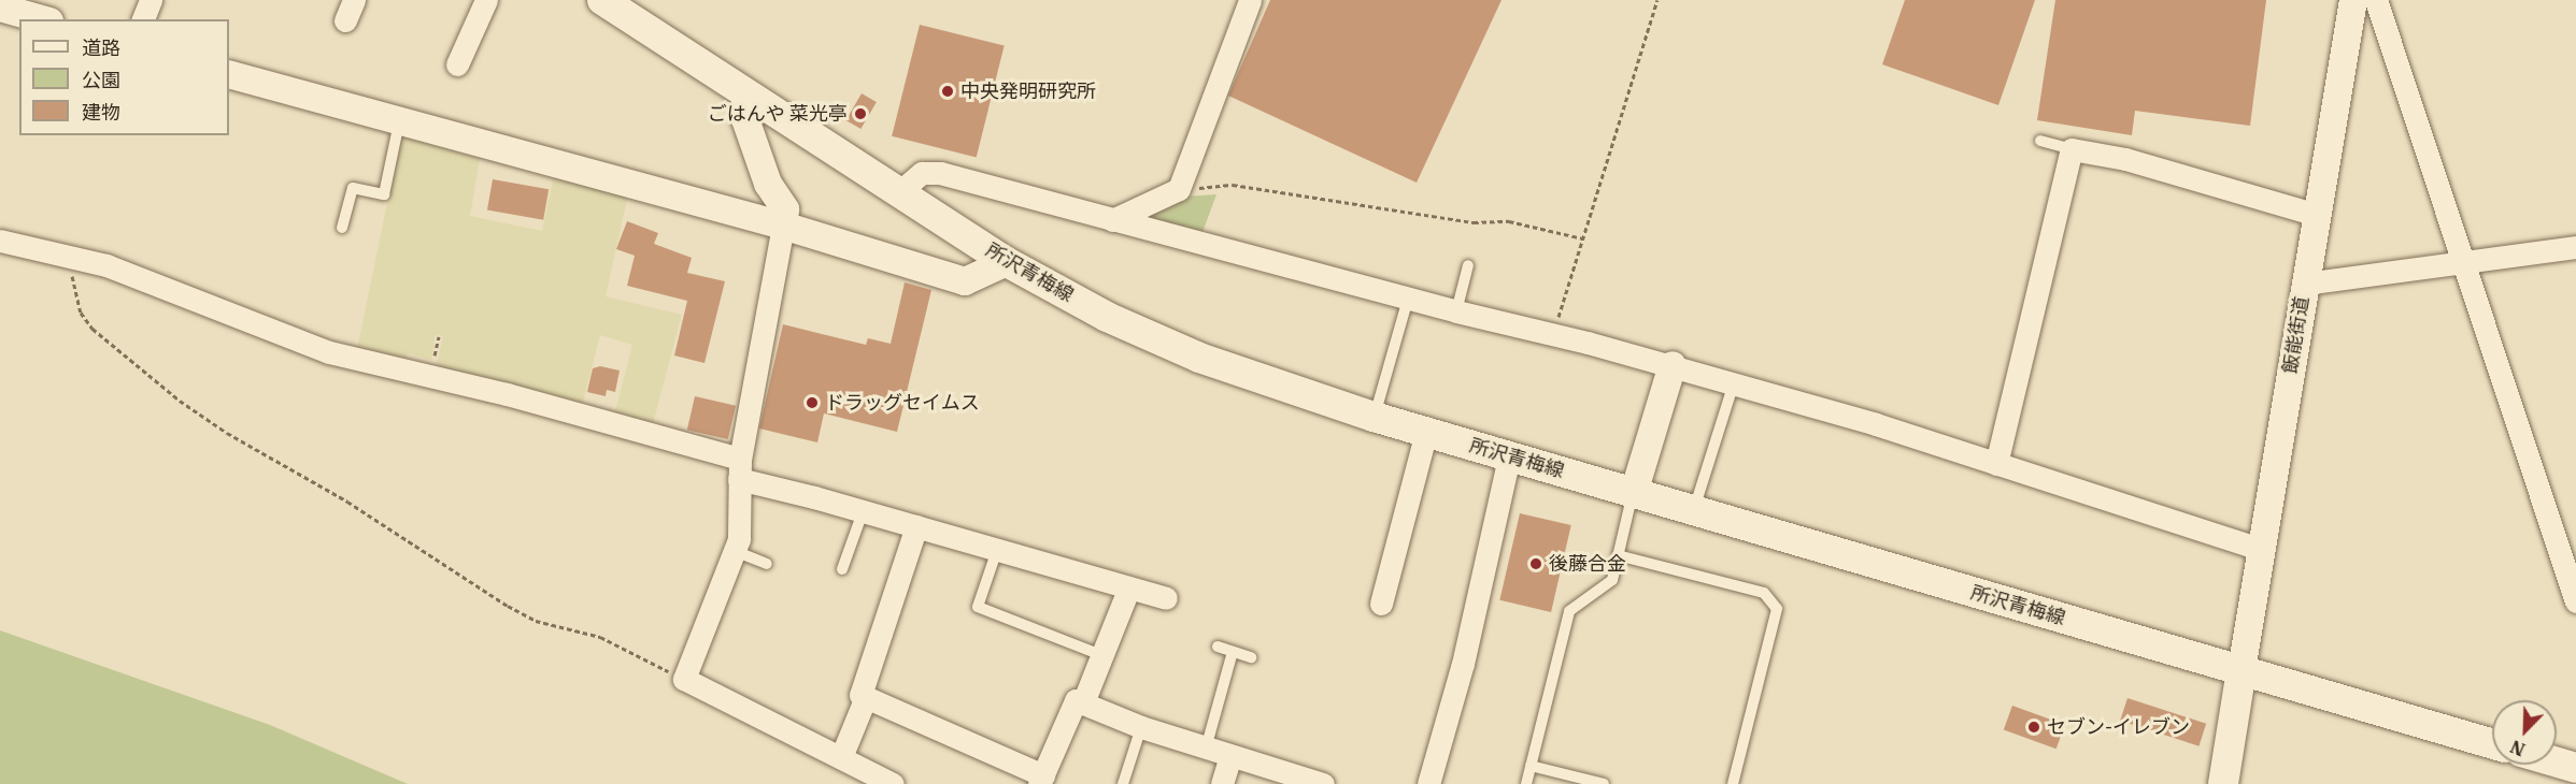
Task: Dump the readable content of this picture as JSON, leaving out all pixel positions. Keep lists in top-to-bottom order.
{
  "streets": {
    "main road": ["所沢青梅線"],
    "street": ["飯能街道"]
  },
  "crossings": [
    ["所沢青梅線", "飯能街道"]
  ],
  "places": [
    "中央発明研究所",
    "ごはんや 菜光亭",
    "ドラッグセイムス",
    "後藤合金",
    "セブン-イレブン"
  ],
  "legend": ["道路", "公園", "建物"],
  "north": "bottom left"
}
